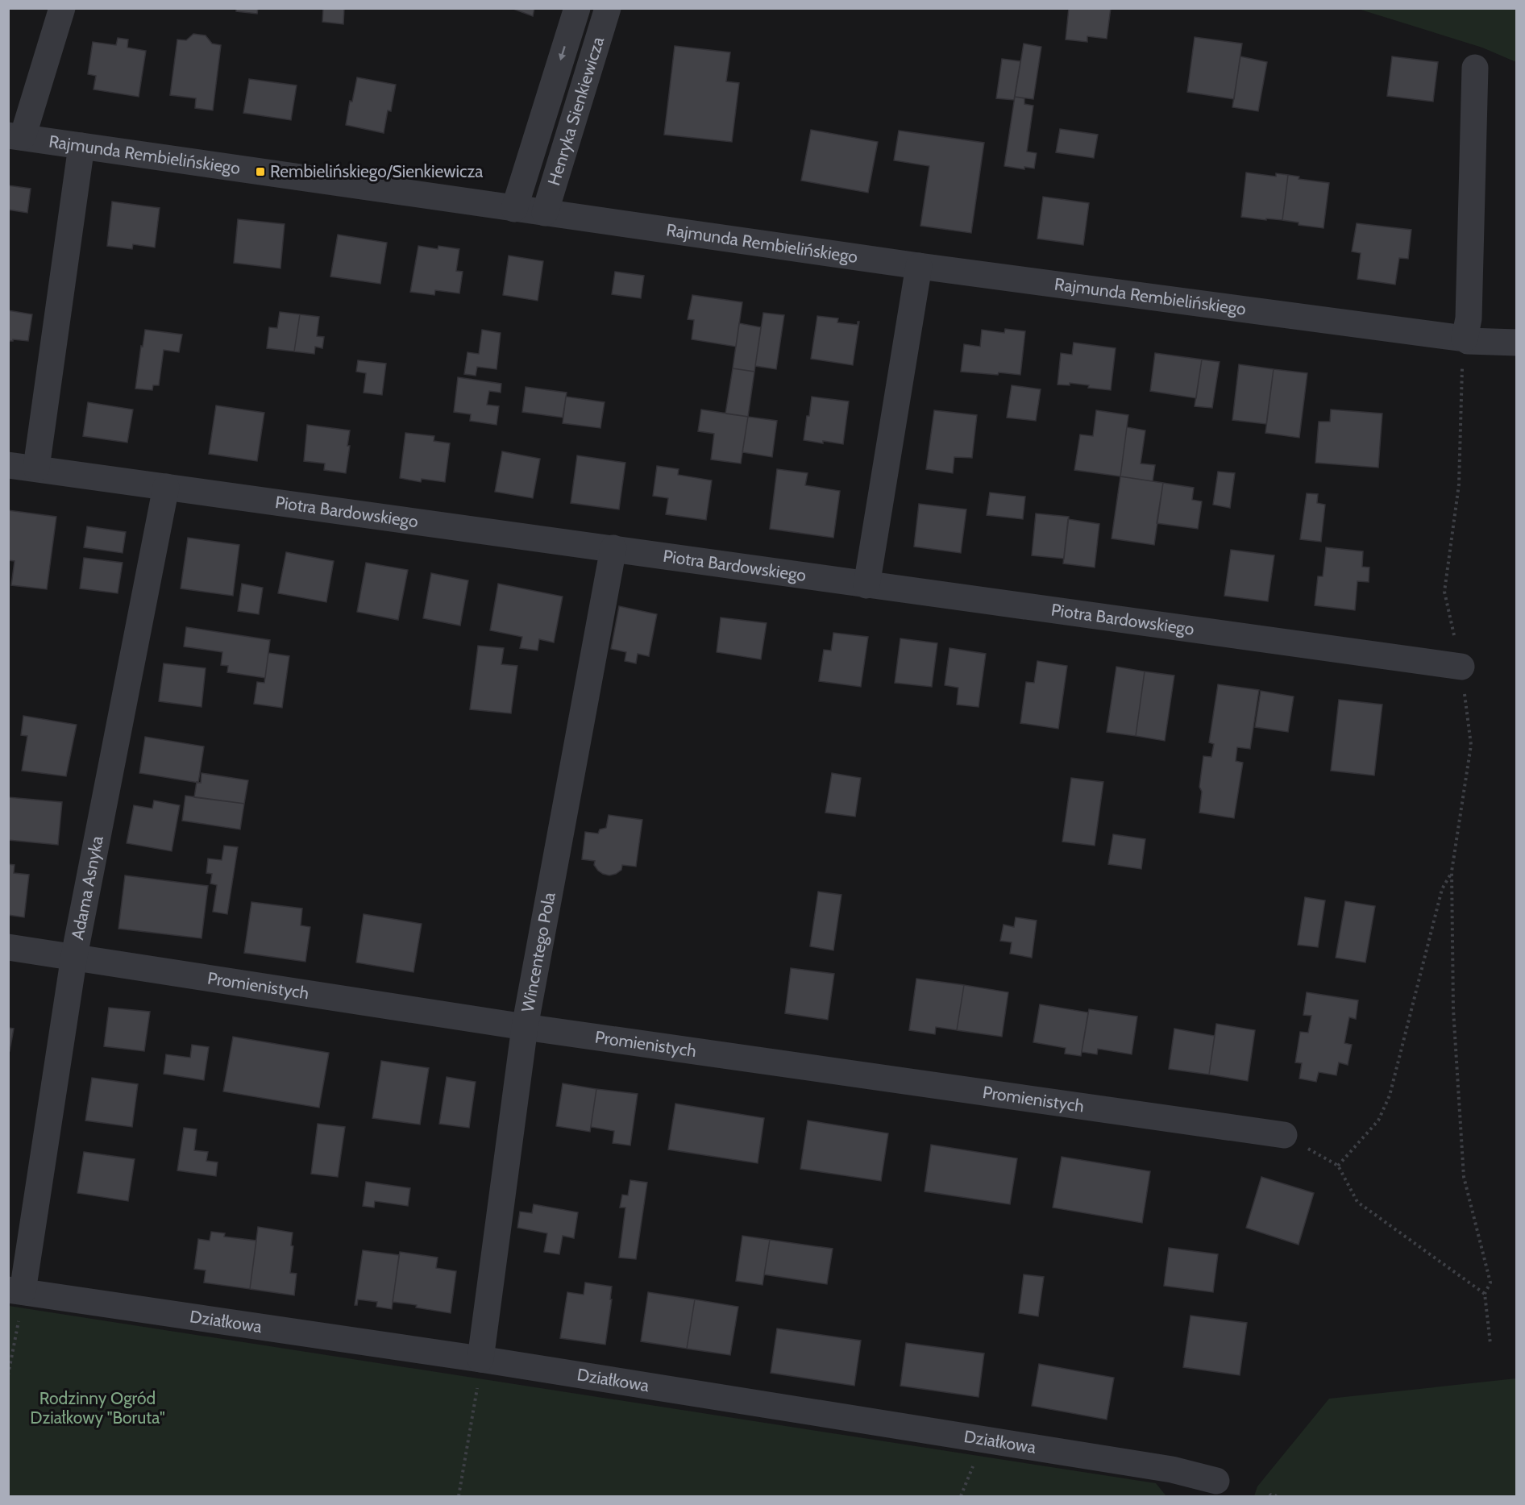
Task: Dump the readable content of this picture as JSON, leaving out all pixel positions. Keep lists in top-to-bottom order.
{
  "streets": {
    "street": [
      "Henryka Sienkiewicza",
      "Rajmunda Rembielińskiego",
      "Piotra Bardowskiego",
      "Adama Asnyka",
      "Wincentego Pola",
      "Promienistych",
      "Działkowa"
    ]
  },
  "crossings": [
    ["Henryka Sienkiewicza", "Rajmunda Rembielińskiego"],
    ["Piotra Bardowskiego", "Adama Asnyka"],
    ["Piotra Bardowskiego", "Wincentego Pola"],
    ["Adama Asnyka", "Promienistych"],
    ["Adama Asnyka", "Działkowa"],
    ["Wincentego Pola", "Promienistych"],
    ["Wincentego Pola", "Działkowa"]
  ],
  "parks": ["Rodzinny Ogród Działkowy \"Boruta\""],
  "places": {
    "transit": ["Rembielińskiego/Sienkiewicza"]
  }
}
